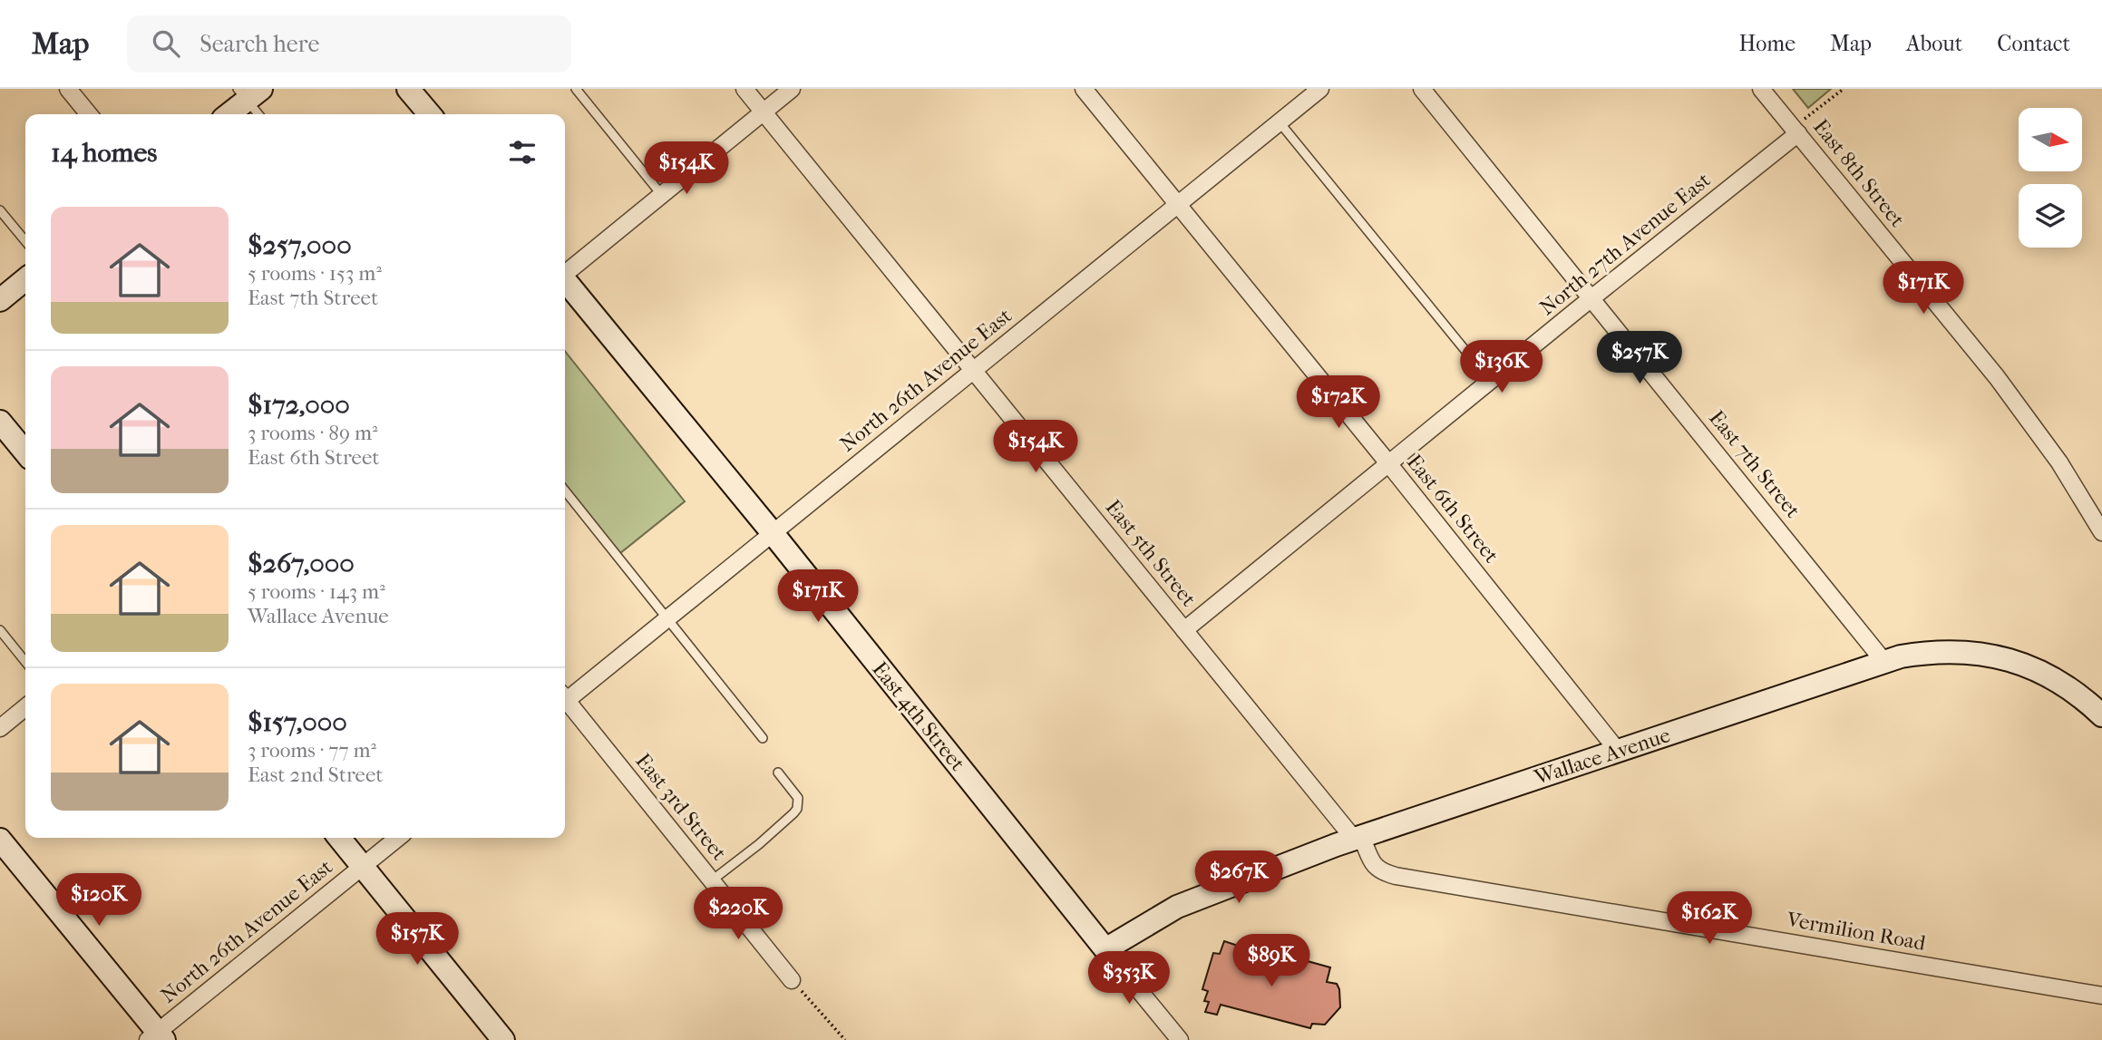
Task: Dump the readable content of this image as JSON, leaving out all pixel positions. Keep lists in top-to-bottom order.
{
  "streets": {
    "main road": ["East 4th Street", "Wallace Avenue"],
    "street": [
      "East 8th Street",
      "North 27th Avenue East",
      "North 26th Avenue East",
      "East 7th Street",
      "East 6th Street",
      "East 5th Street",
      "East 3rd Street",
      "Vermilion Road"
    ]
  },
  "crossings": [
    ["East 8th Street", "North 27th Avenue East"],
    ["North 27th Avenue East", "East 7th Street"],
    ["North 27th Avenue East", "East 6th Street"],
    ["North 27th Avenue East", "East 5th Street"],
    ["North 26th Avenue East", "East 6th Street"],
    ["North 26th Avenue East", "East 5th Street"],
    ["North 26th Avenue East", "East 4th Street"],
    ["East 7th Street", "Wallace Avenue"],
    ["East 6th Street", "Wallace Avenue"],
    ["East 5th Street", "Wallace Avenue"],
    ["East 5th Street", "Vermilion Road"],
    ["East 4th Street", "Wallace Avenue"],
    ["Wallace Avenue", "Vermilion Road"]
  ],
  "north": "right",
  "page": {
    "header": "Map",
    "search": "Search here",
    "nav": [
      "Home",
      "Map",
      "About",
      "Contact"
    ],
    "heading": "14 homes",
    "price": [
      "$154K",
      "$171K",
      "$257K",
      "$136K",
      "$172K",
      "$154K",
      "$171K",
      "$267K",
      "$120K",
      "$220K",
      "$162K",
      "$157K",
      "$89K",
      "$353K"
    ],
    "list": [
      {
        "name": "$257,000",
        "note": "5 rooms · 153 m² · East 7th Street"
      },
      {
        "name": "$172,000",
        "note": "3 rooms · 89 m² · East 6th Street"
      },
      {
        "name": "$267,000",
        "note": "5 rooms · 143 m² · Wallace Avenue"
      },
      {
        "name": "$157,000",
        "note": "3 rooms · 77 m² · East 2nd Street"
      }
    ]
  }
}
